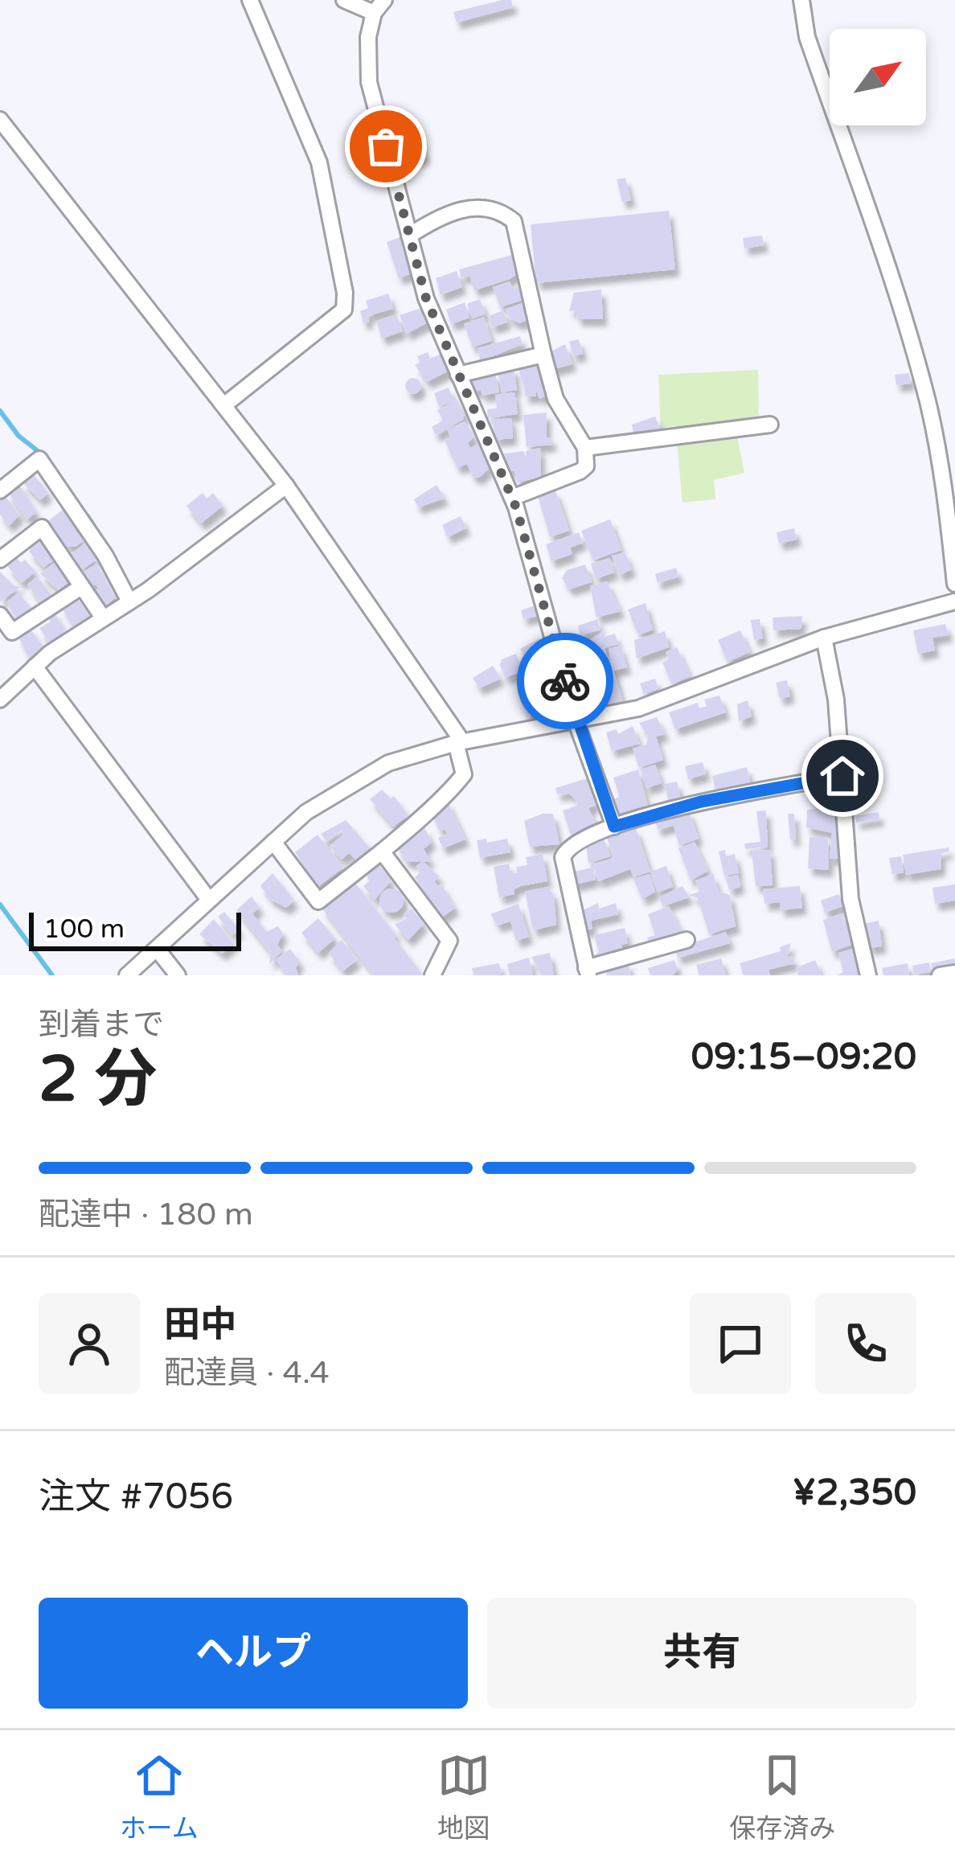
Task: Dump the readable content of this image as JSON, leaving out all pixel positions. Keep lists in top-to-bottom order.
{
  "scale_bar": "100 m",
  "north": "top right",
  "page": {
    "scale": "100 m",
    "heading": ["2 分", "到着まで", "09:15–09:20"],
    "panel": [
      "田中",
      "配達員 · 4.4",
      "注文 #7056",
      "¥2,350"
    ],
    "bar": "配達中 · 180 m",
    "buttons": ["ヘルプ", "共有"],
    "tabs": ["ホーム", "地図", "保存済み"]
  }
}
